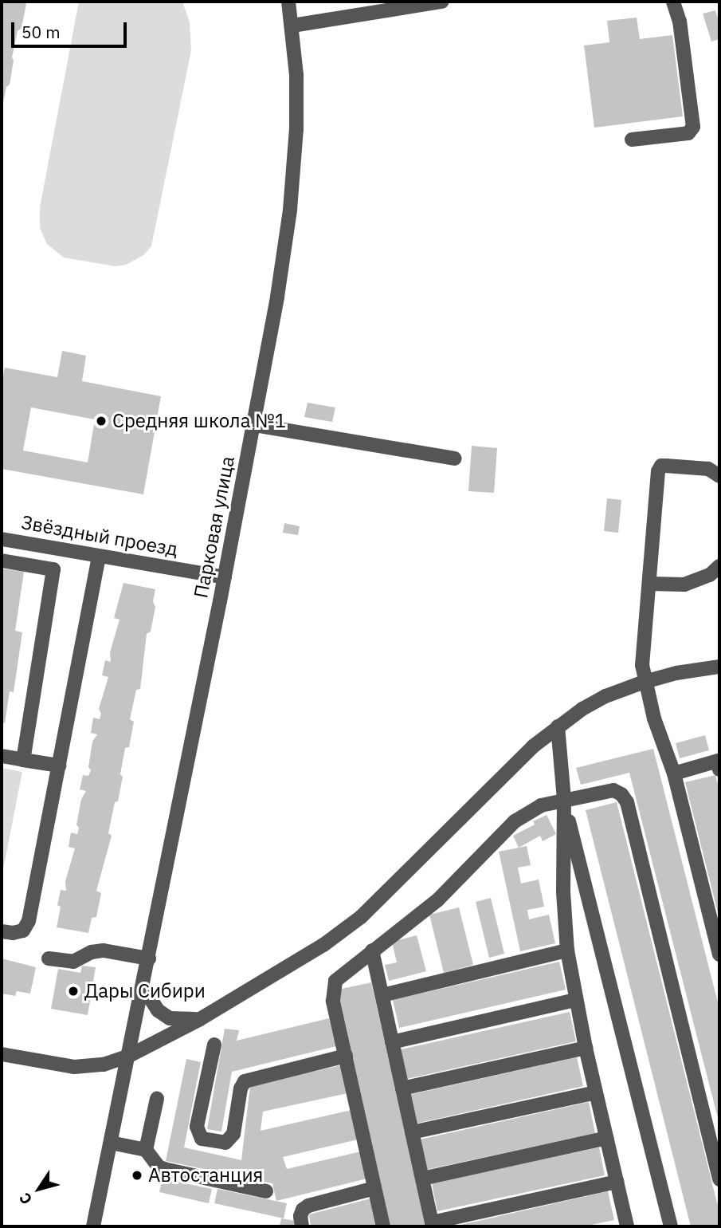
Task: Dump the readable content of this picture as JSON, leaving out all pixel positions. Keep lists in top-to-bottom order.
{
  "streets": {
    "street": ["Парковая улица", "Звёздный проезд"]
  },
  "crossings": [
    ["Парковая улица", "Звёздный проезд"]
  ],
  "places": ["Средняя школа №1", "Дары Сибири", "Автостанция"],
  "scale_bar": "50 m",
  "north": "bottom left"
}
